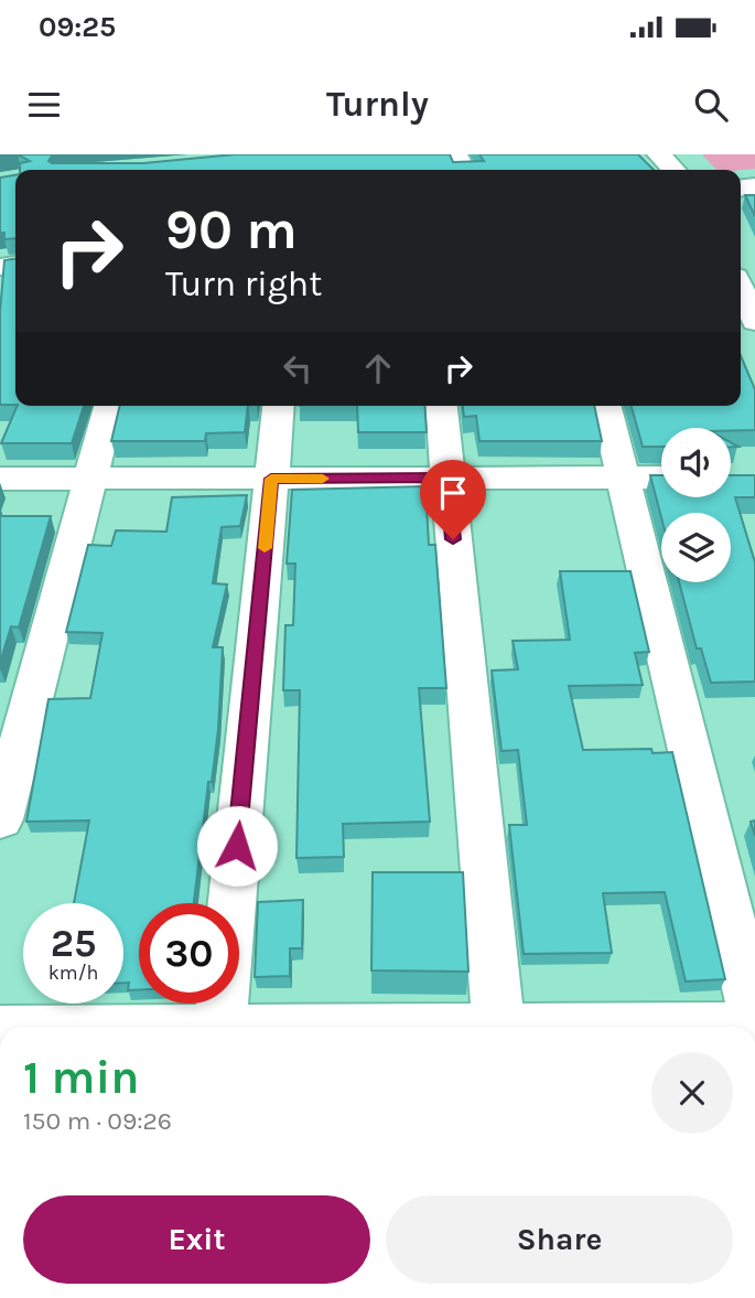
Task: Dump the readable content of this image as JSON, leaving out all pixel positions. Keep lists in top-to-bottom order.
{
  "page": {
    "status": "09:25",
    "header": "Turnly",
    "turn": ["90 m", "Turn right"],
    "speed": "25 km/h",
    "limit": "30",
    "heading": ["1 min", "150 m · 09:26"],
    "buttons": ["Exit", "Share"]
  }
}
